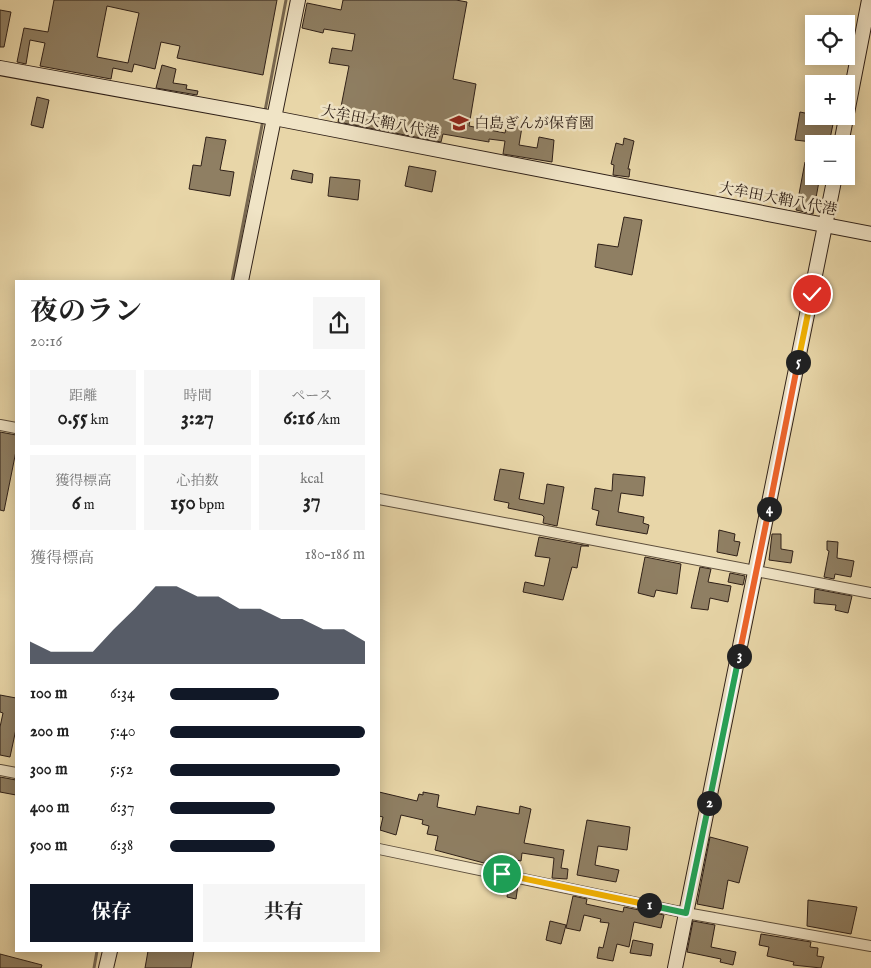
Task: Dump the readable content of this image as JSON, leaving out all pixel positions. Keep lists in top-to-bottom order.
{
  "streets": {
    "street": ["大牟田大鞘八代港"]
  },
  "places": {
    "school or university": ["白島ぎんが保育園"]
  },
  "page": {
    "map_buttons": ["+", "−"],
    "heading": ["夜のラン", "20:16"],
    "pins": [
      "5",
      "4",
      "3",
      "2",
      "1"
    ],
    "stats": [
      ["距離", "0.55 km"],
      ["時間", "3:27"],
      ["ペース", "6:16 /km"],
      ["獲得標高", "6 m"],
      ["心拍数", "150 bpm"],
      ["kcal", "37"]
    ],
    "chart": ["獲得標高", "180–186 m"],
    "list": [
      {
        "name": "100 m",
        "note": "6:34"
      },
      {
        "name": "200 m",
        "note": "5:40"
      },
      {
        "name": "300 m",
        "note": "5:52"
      },
      {
        "name": "400 m",
        "note": "6:37"
      },
      {
        "name": "500 m",
        "note": "6:38"
      }
    ],
    "buttons": ["保存", "共有"]
  }
}
